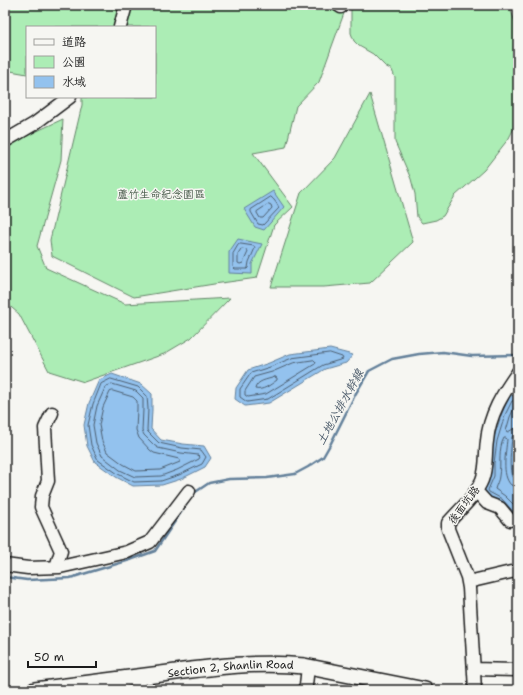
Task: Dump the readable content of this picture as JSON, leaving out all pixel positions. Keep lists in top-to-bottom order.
{
  "streets": {
    "main road": ["Section 2, Shanlin Road"],
    "street": ["後面坑路"]
  },
  "water": ["土地公排水幹線"],
  "parks": ["蘆竹生命紀念園區"],
  "legend": ["道路", "公園", "水域"],
  "scale_bar": "50 m"
}
